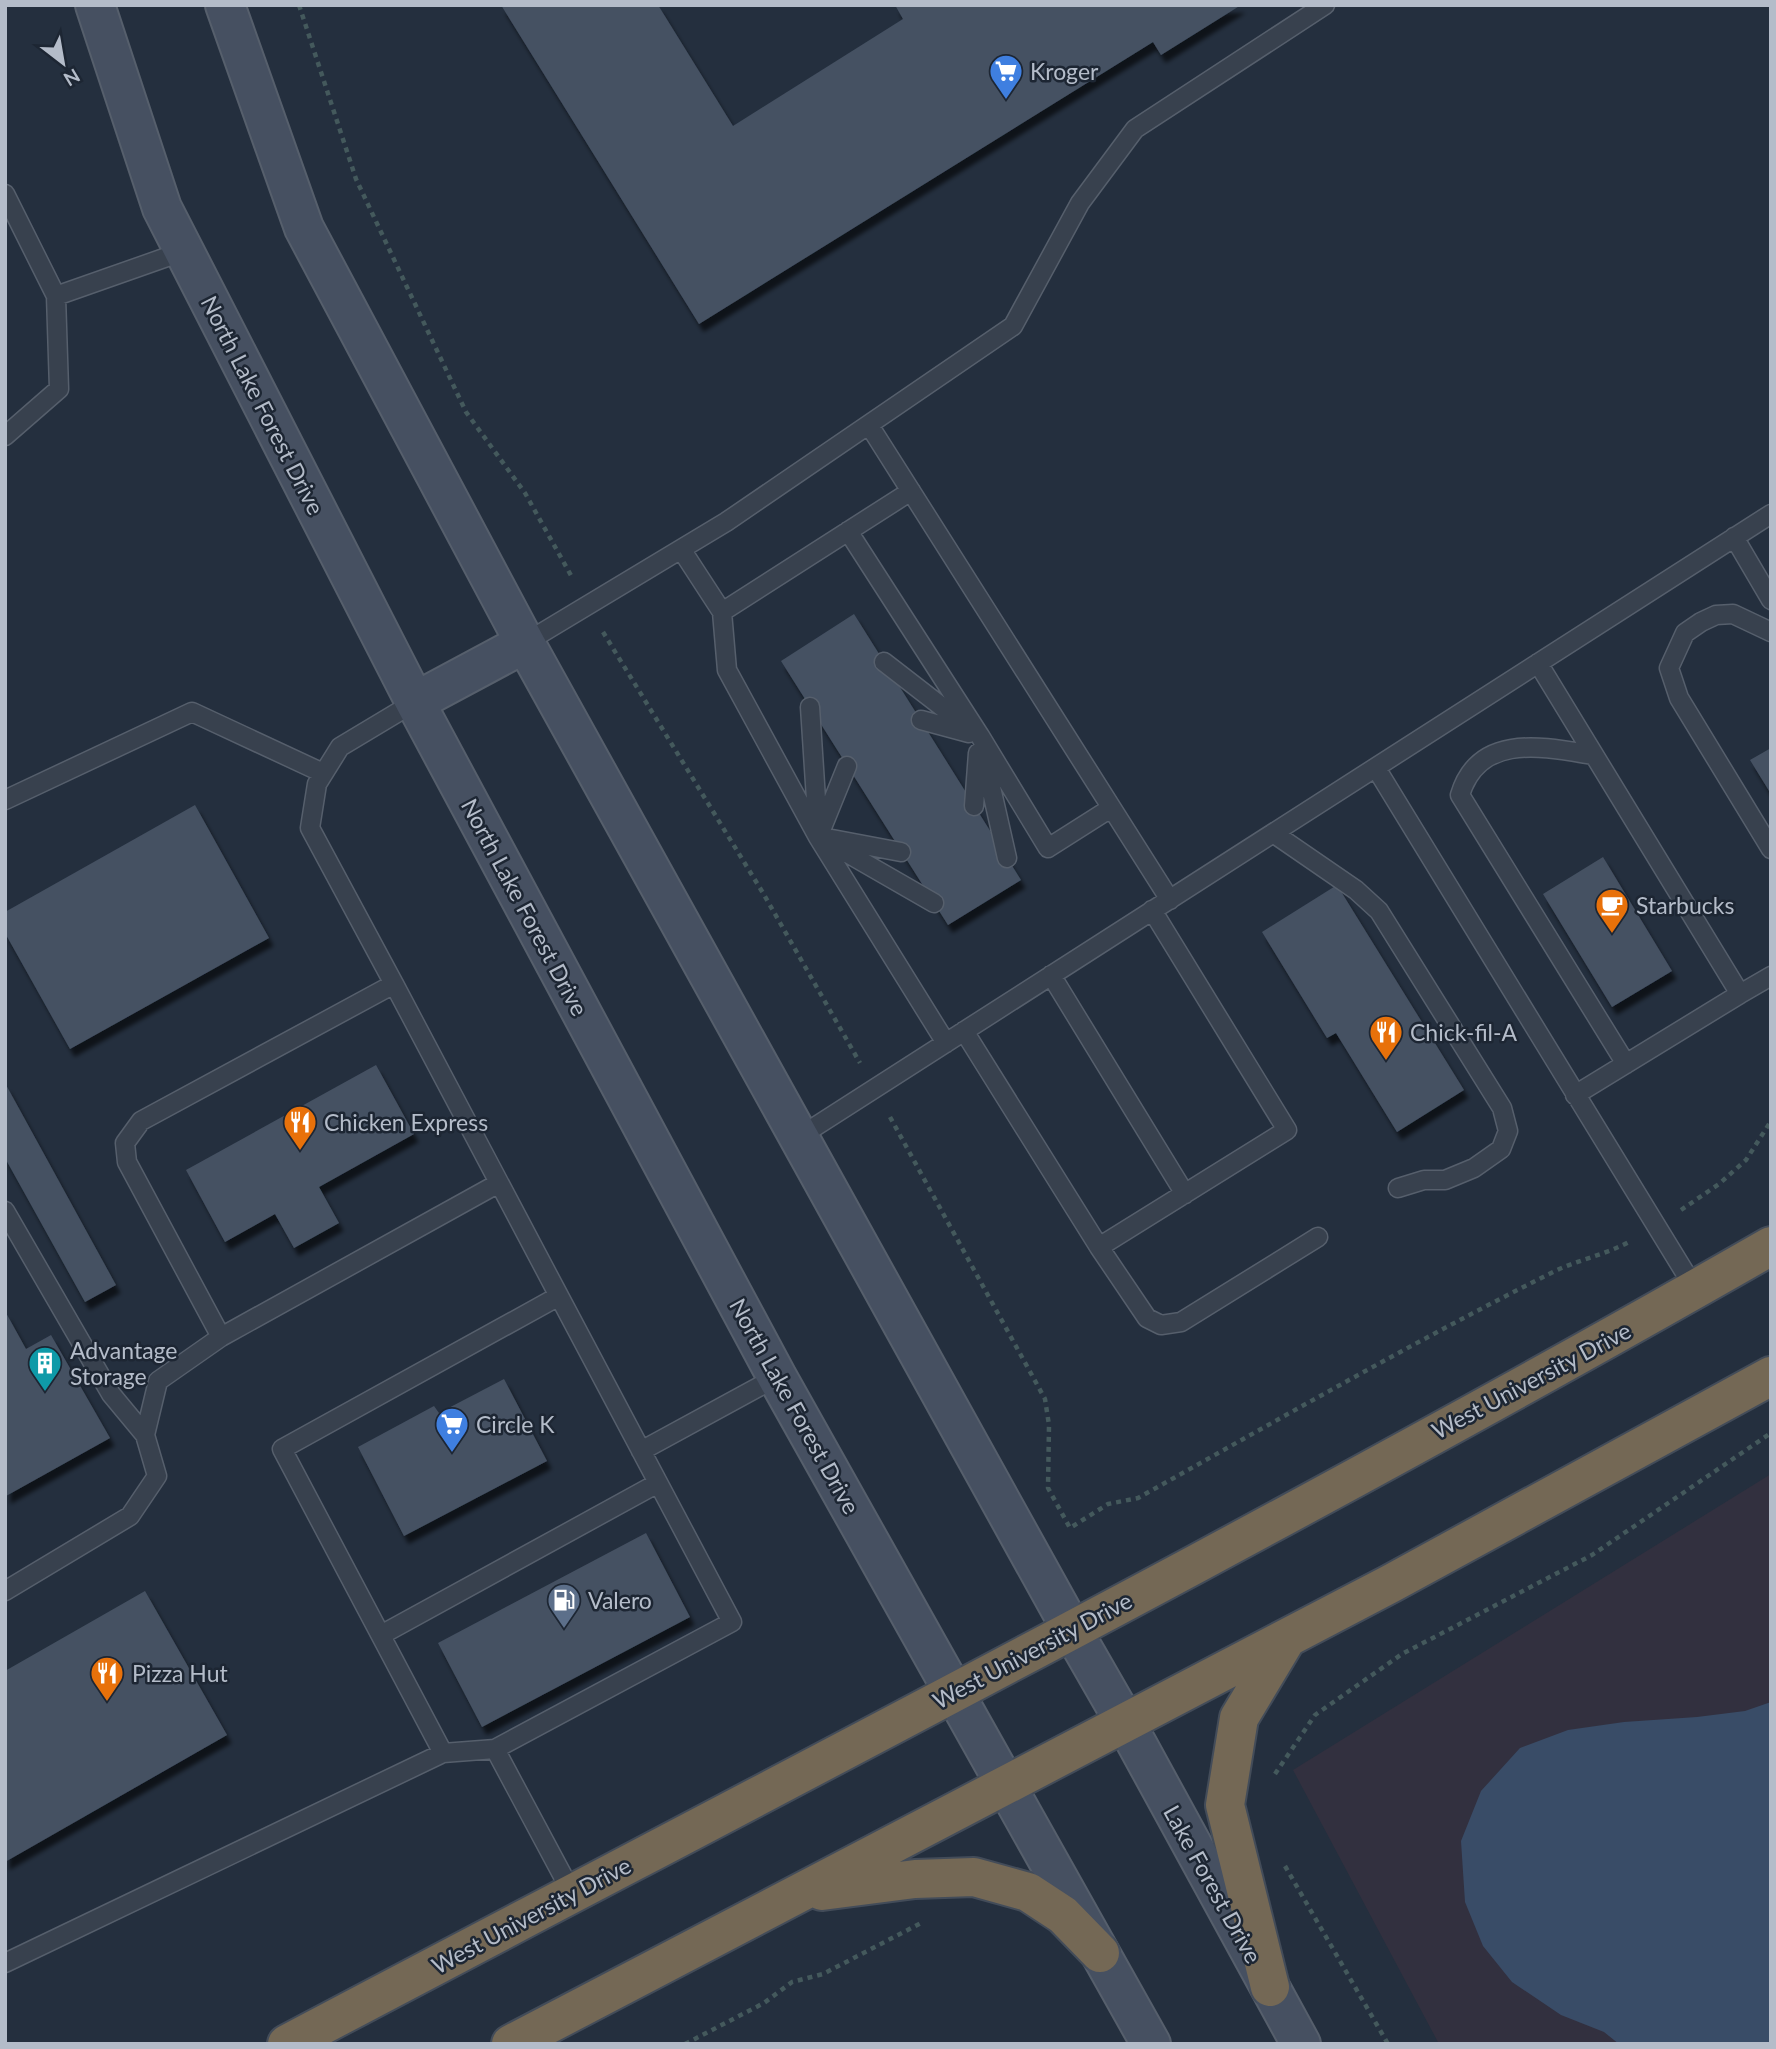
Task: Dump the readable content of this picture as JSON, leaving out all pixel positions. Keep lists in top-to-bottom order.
{
  "streets": {
    "highway": ["West University Drive"],
    "main road": ["North Lake Forest Drive", "Lake Forest Drive"]
  },
  "crossings": [
    ["North Lake Forest Drive", "West University Drive"]
  ],
  "places": {
    "supermarket": ["Kroger", "Circle K"],
    "cafe": ["Starbucks"],
    "restaurant": ["Chick-fil-A", "Chicken Express", "Pizza Hut"],
    "building": ["Advantage Storage"],
    "fuel station": ["Valero"]
  },
  "north": "bottom right"
}
